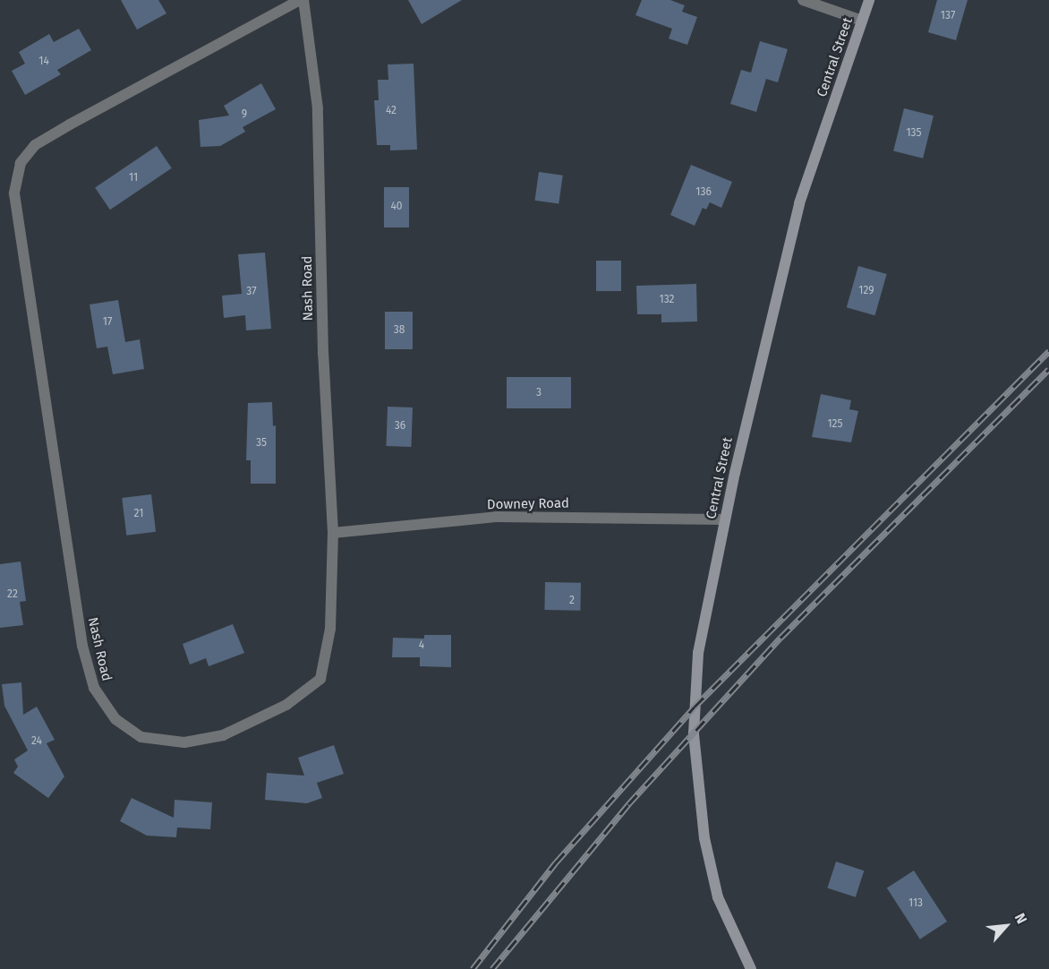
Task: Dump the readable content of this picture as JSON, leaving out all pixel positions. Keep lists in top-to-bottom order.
{
  "streets": {
    "street": ["Central Street", "Nash Road", "Downey Road"]
  },
  "crossings": [
    ["Central Street", "Downey Road"],
    ["Nash Road", "Downey Road"]
  ],
  "house_numbers": [
    "137",
    "14",
    "42",
    "9",
    "135",
    "11",
    "136",
    "40",
    "129",
    "37",
    "132",
    "17",
    "38",
    "3",
    "125",
    "36",
    "35",
    "21",
    "22",
    "2",
    "4",
    "24",
    "113"
  ],
  "north": "top right"
}
